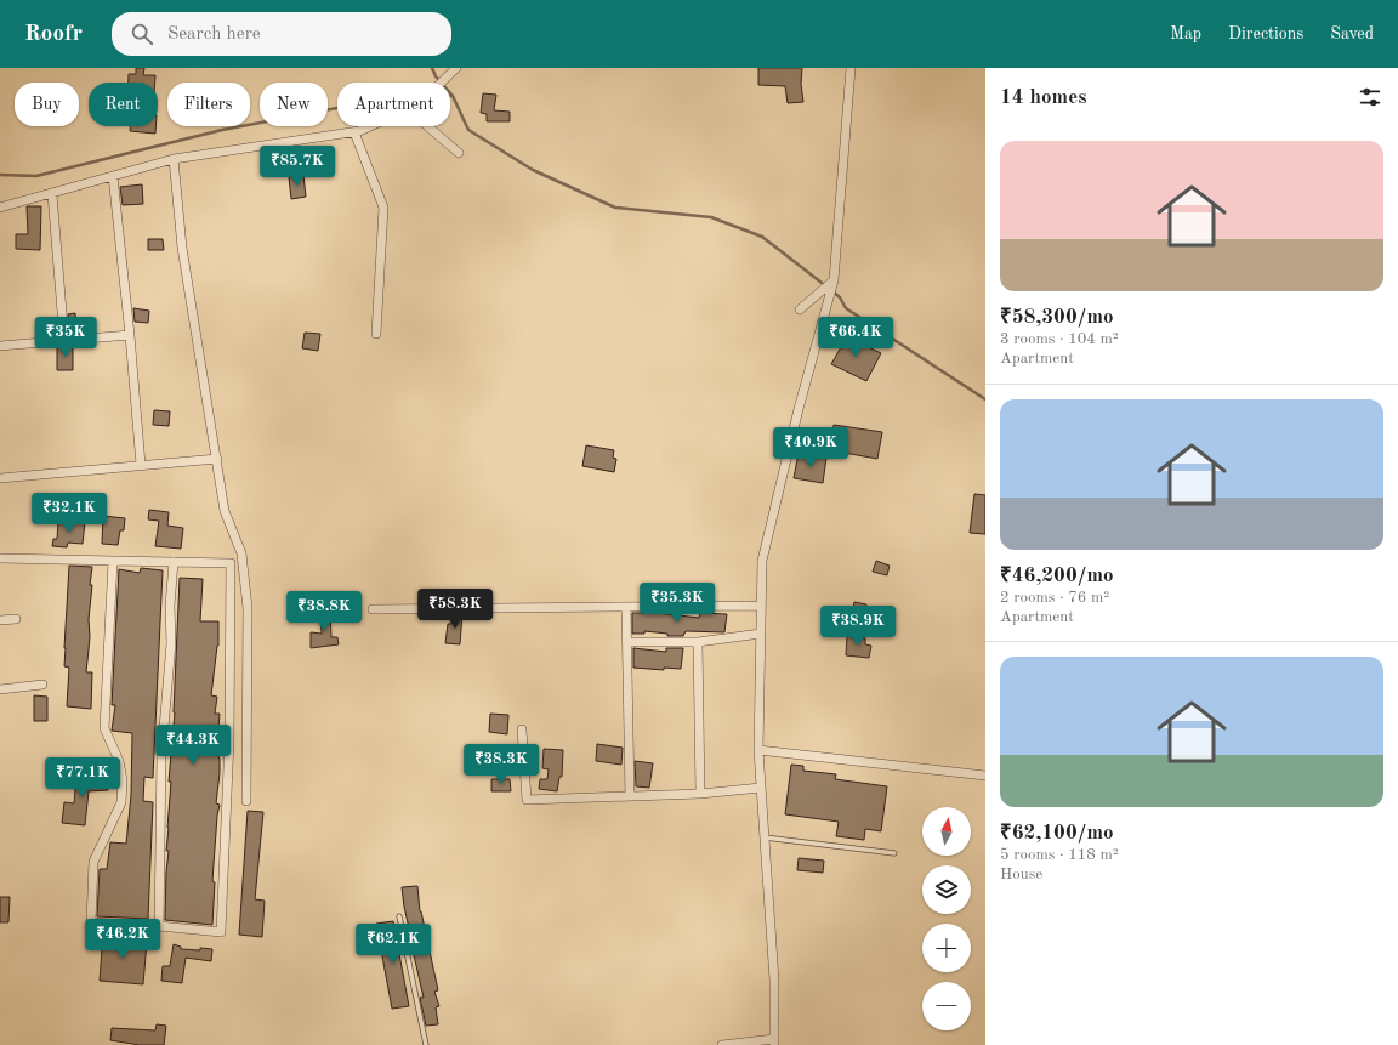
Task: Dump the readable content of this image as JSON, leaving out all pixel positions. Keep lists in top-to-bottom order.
{
  "north": "top",
  "page": {
    "header": "Roofr",
    "search": "Search here",
    "nav": ["Map", "Directions", "Saved"],
    "heading": "14 homes",
    "chip": [
      "Buy",
      "Rent",
      "Filters",
      "New",
      "Apartment"
    ],
    "list": [
      {
        "name": "₹58,300/mo",
        "note": "3 rooms · 104 m² · Apartment"
      },
      {
        "name": "₹46,200/mo",
        "note": "2 rooms · 76 m² · Apartment"
      },
      {
        "name": "₹62,100/mo",
        "note": "5 rooms · 118 m² · House"
      }
    ],
    "price": [
      "₹85.7K",
      "₹35K",
      "₹66.4K",
      "₹40.9K",
      "₹32.1K",
      "₹35.3K",
      "₹58.3K",
      "₹38.8K",
      "₹38.9K",
      "₹44.3K",
      "₹38.3K",
      "₹77.1K",
      "₹46.2K",
      "₹62.1K"
    ],
    "map_buttons": ["+", "−"]
  }
}
